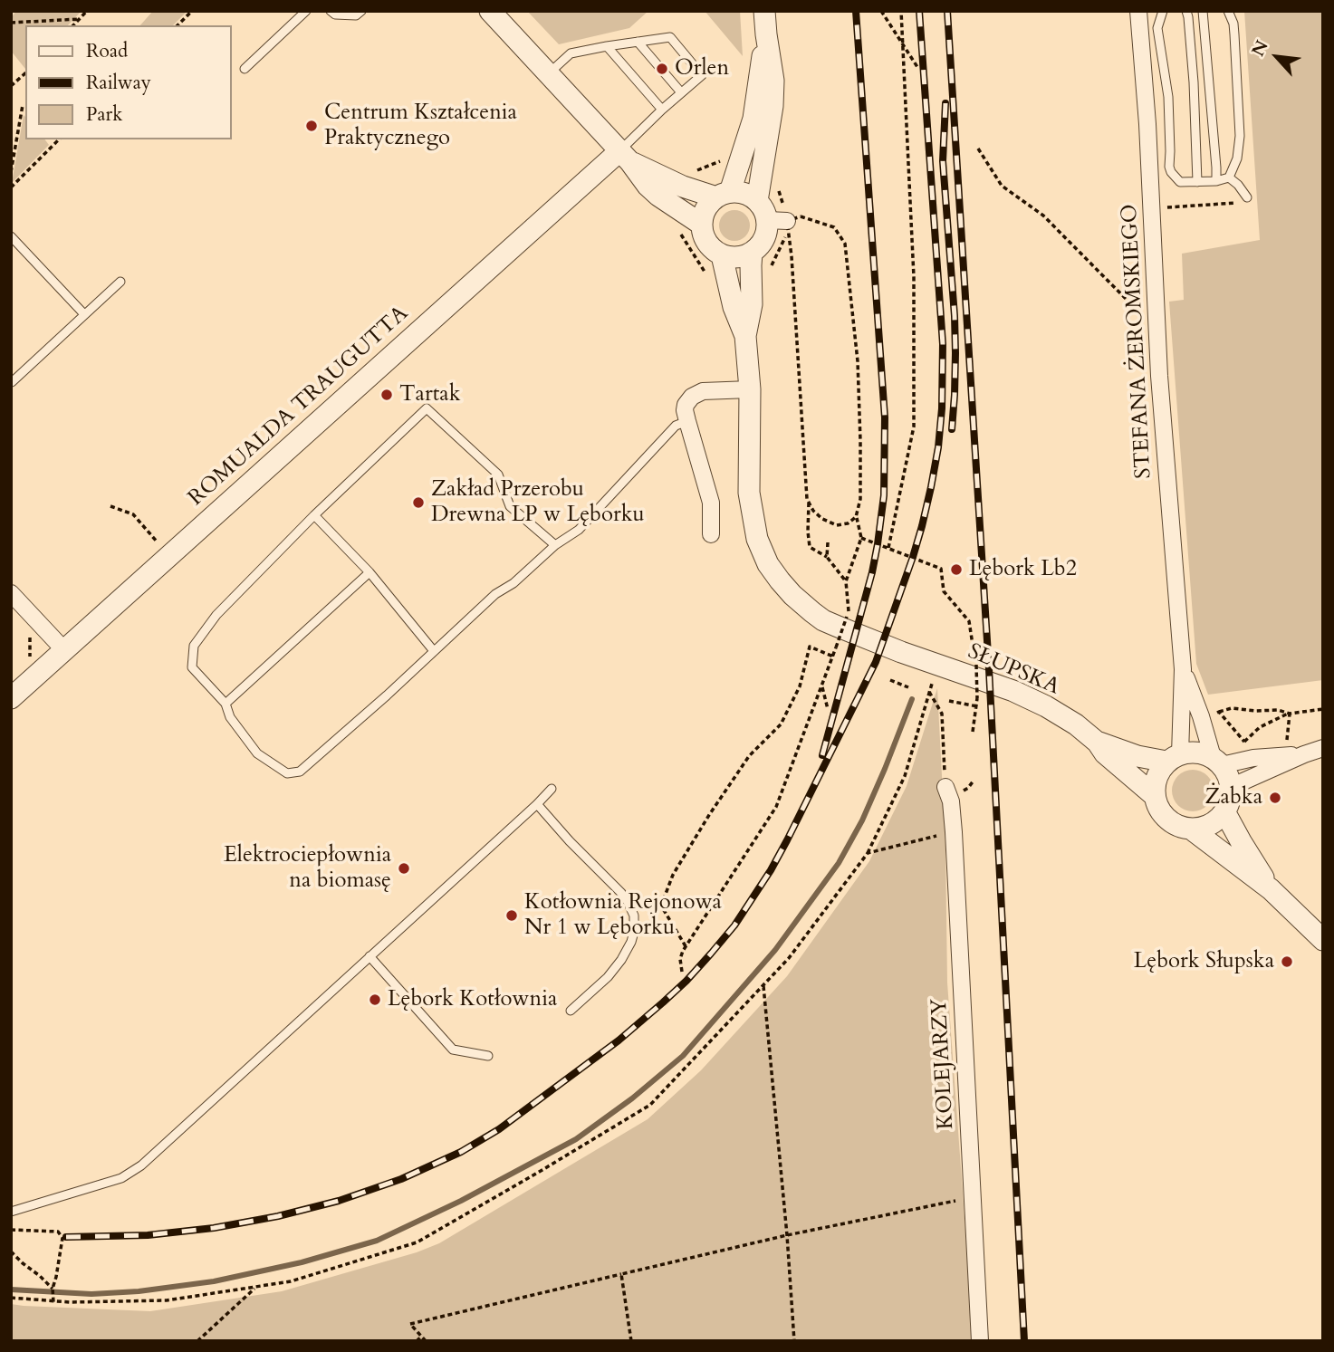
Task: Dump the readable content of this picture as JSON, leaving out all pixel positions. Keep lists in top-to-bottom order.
{
  "streets": {
    "street": [
      "STEFANA ŻEROMSKIEGO",
      "ROMUALDA TRAUGUTTA",
      "SŁUPSKA",
      "KOLEJARZY"
    ]
  },
  "crossings": [
    ["STEFANA ŻEROMSKIEGO", "SŁUPSKA"]
  ],
  "places": [
    "Orlen",
    "Centrum Kształcenia Praktycznego",
    "Tartak",
    "Zakład Przerobu Drewna LP w Lęborku",
    "Lębork Lb2",
    "Żabka",
    "Elektrociepłownia na biomasę",
    "Kotłownia Rejonowa Nr 1 w Lęborku",
    "Lębork Słupska",
    "Lębork Kotłownia"
  ],
  "legend": ["Road", "Railway", "Park"],
  "north": "top left"
}
